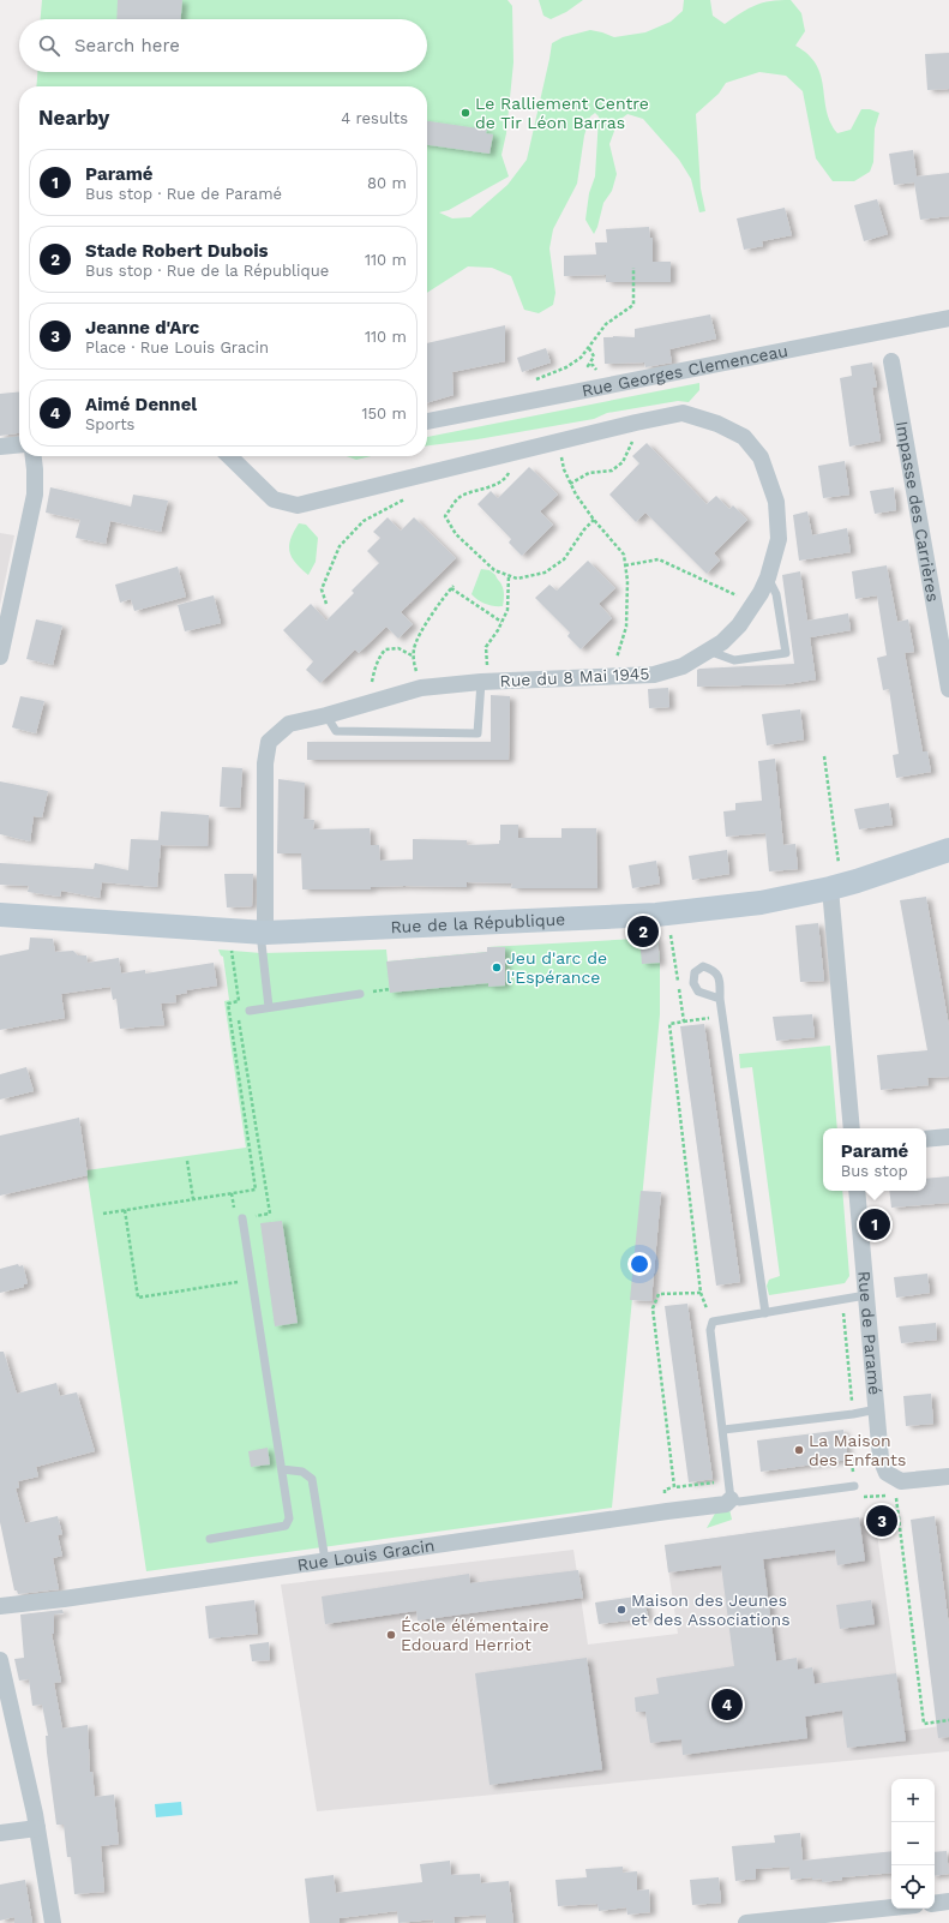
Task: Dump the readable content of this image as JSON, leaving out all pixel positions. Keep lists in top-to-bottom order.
{
  "streets": {
    "street": [
      "Rue Georges Clemenceau",
      "Impasse des Carrières",
      "Rue du 8 Mai 1945",
      "Rue de la République",
      "Rue de Paramé",
      "Rue Louis Gracin"
    ]
  },
  "crossings": [
    ["Rue du 8 Mai 1945", "Rue de la République"]
  ],
  "places": [
    "Le Ralliement Centre de Tir Léon Barras",
    "Jeu d'arc de l'Espérance",
    "La Maison des Enfants",
    "Maison des Jeunes et des Associations",
    "École élémentaire Edouard Herriot"
  ],
  "page": {
    "search": "Search here",
    "heading": ["Nearby", "4 results"],
    "list": [
      {
        "mark": "1",
        "name": "Paramé",
        "note": "Bus stop · Rue de Paramé",
        "value": "80 m"
      },
      {
        "mark": "2",
        "name": "Stade Robert Dubois",
        "note": "Bus stop · Rue de la République",
        "value": "110 m"
      },
      {
        "mark": "3",
        "name": "Jeanne d'Arc",
        "note": "Place · Rue Louis Gracin",
        "value": "110 m"
      },
      {
        "mark": "4",
        "name": "Aimé Dennel",
        "note": "Sports",
        "value": "150 m"
      }
    ],
    "pins": [
      "2",
      "1",
      "3",
      "4"
    ],
    "popup": ["Paramé", "Bus stop"],
    "map_buttons": ["+", "−"]
  }
}
